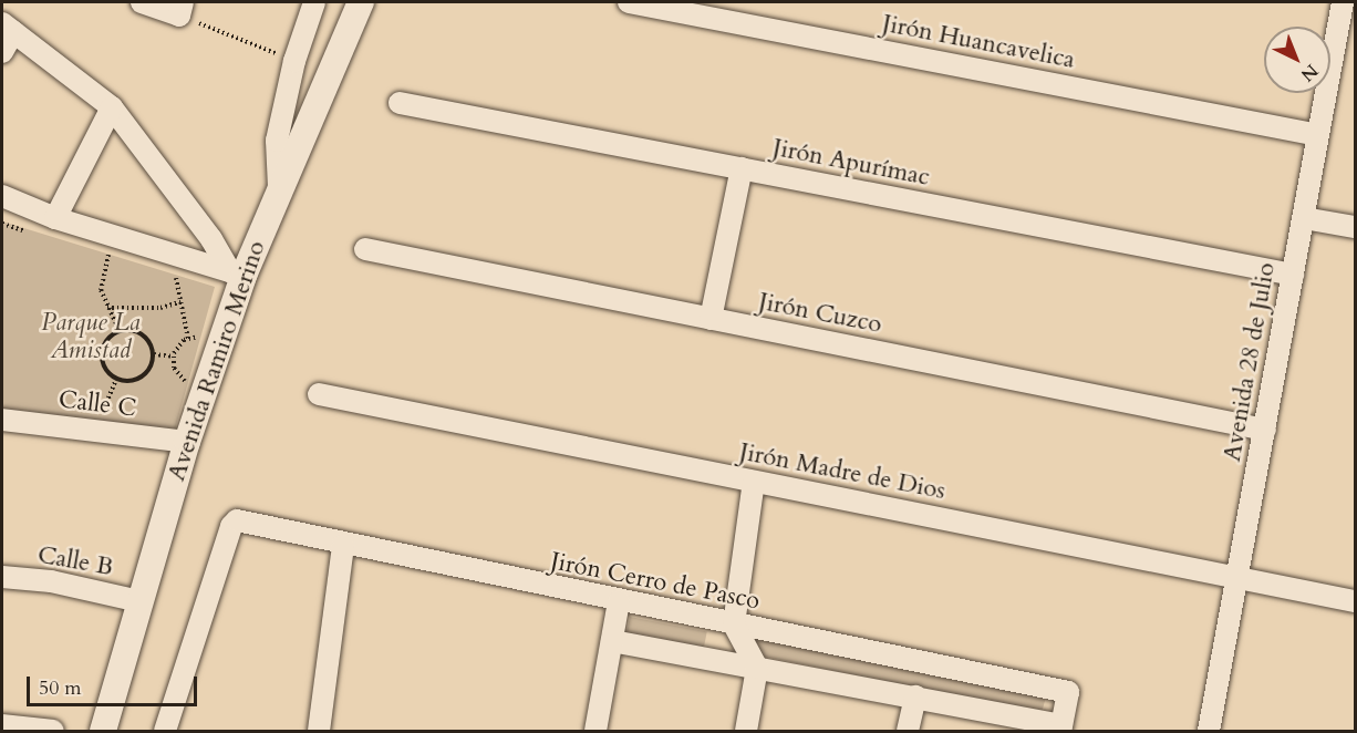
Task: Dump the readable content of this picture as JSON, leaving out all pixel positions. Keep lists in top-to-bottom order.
{
  "streets": {
    "street": [
      "Jirón Huancavelica",
      "Jirón Apurímac",
      "Jirón Cuzco",
      "Avenida Ramiro Merino",
      "Avenida 28 de Julio",
      "Calle C",
      "Jirón Madre de Dios",
      "Calle B",
      "Jirón Cerro de Pasco"
    ]
  },
  "crossings": [
    ["Jirón Huancavelica", "Avenida 28 de Julio"],
    ["Jirón Apurímac", "Avenida 28 de Julio"],
    ["Jirón Cuzco", "Avenida 28 de Julio"],
    ["Avenida Ramiro Merino", "Calle C"],
    ["Avenida Ramiro Merino", "Calle B"],
    ["Avenida 28 de Julio", "Jirón Madre de Dios"]
  ],
  "parks": ["Parque La Amistad"],
  "scale_bar": "50 m",
  "north": "bottom right"
}
